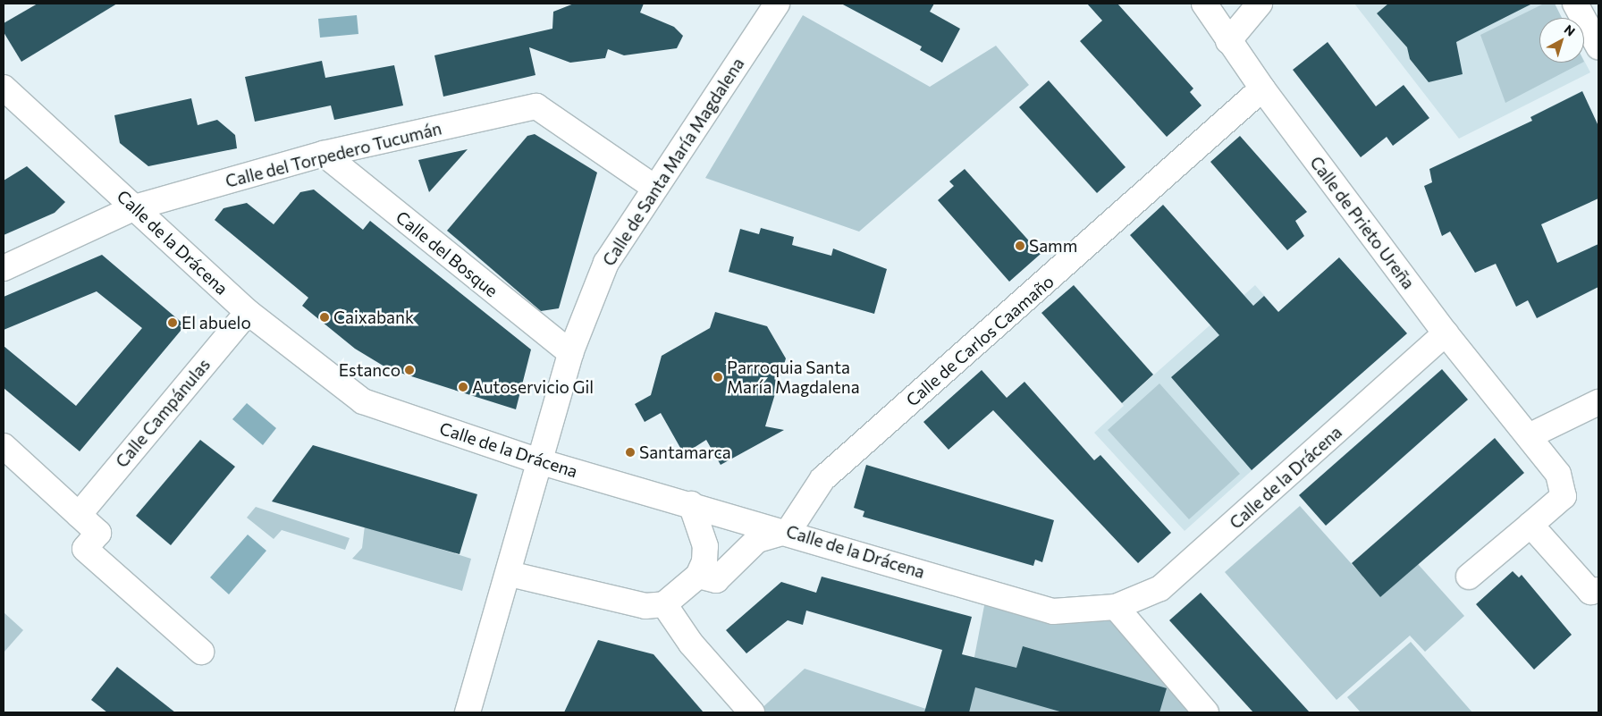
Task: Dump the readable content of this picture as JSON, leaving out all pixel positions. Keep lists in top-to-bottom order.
{
  "streets": {
    "street": [
      "Calle del Torpedero Tucumán",
      "Calle de Santa María Magdalena",
      "Calle de Prieto Ureña",
      "Calle de la Drácena",
      "Calle del Bosque",
      "Calle de Carlos Caamaño",
      "Calle Campánulas"
    ]
  },
  "crossings": [
    ["Calle del Torpedero Tucumán", "Calle de Santa María Magdalena"],
    ["Calle del Torpedero Tucumán", "Calle de la Drácena"],
    ["Calle del Torpedero Tucumán", "Calle del Bosque"],
    ["Calle de Santa María Magdalena", "Calle de la Drácena"],
    ["Calle de Santa María Magdalena", "Calle del Bosque"],
    ["Calle de Prieto Ureña", "Calle de la Drácena"],
    ["Calle de Prieto Ureña", "Calle de Carlos Caamaño"],
    ["Calle de la Drácena", "Calle de Carlos Caamaño"],
    ["Calle de la Drácena", "Calle Campánulas"]
  ],
  "places": [
    "Samm",
    "Caixabank",
    "El abuelo",
    "Estanco",
    "Parroquia Santa María Magdalena",
    "Autoservicio Gil",
    "Santamarca"
  ],
  "north": "top right"
}
